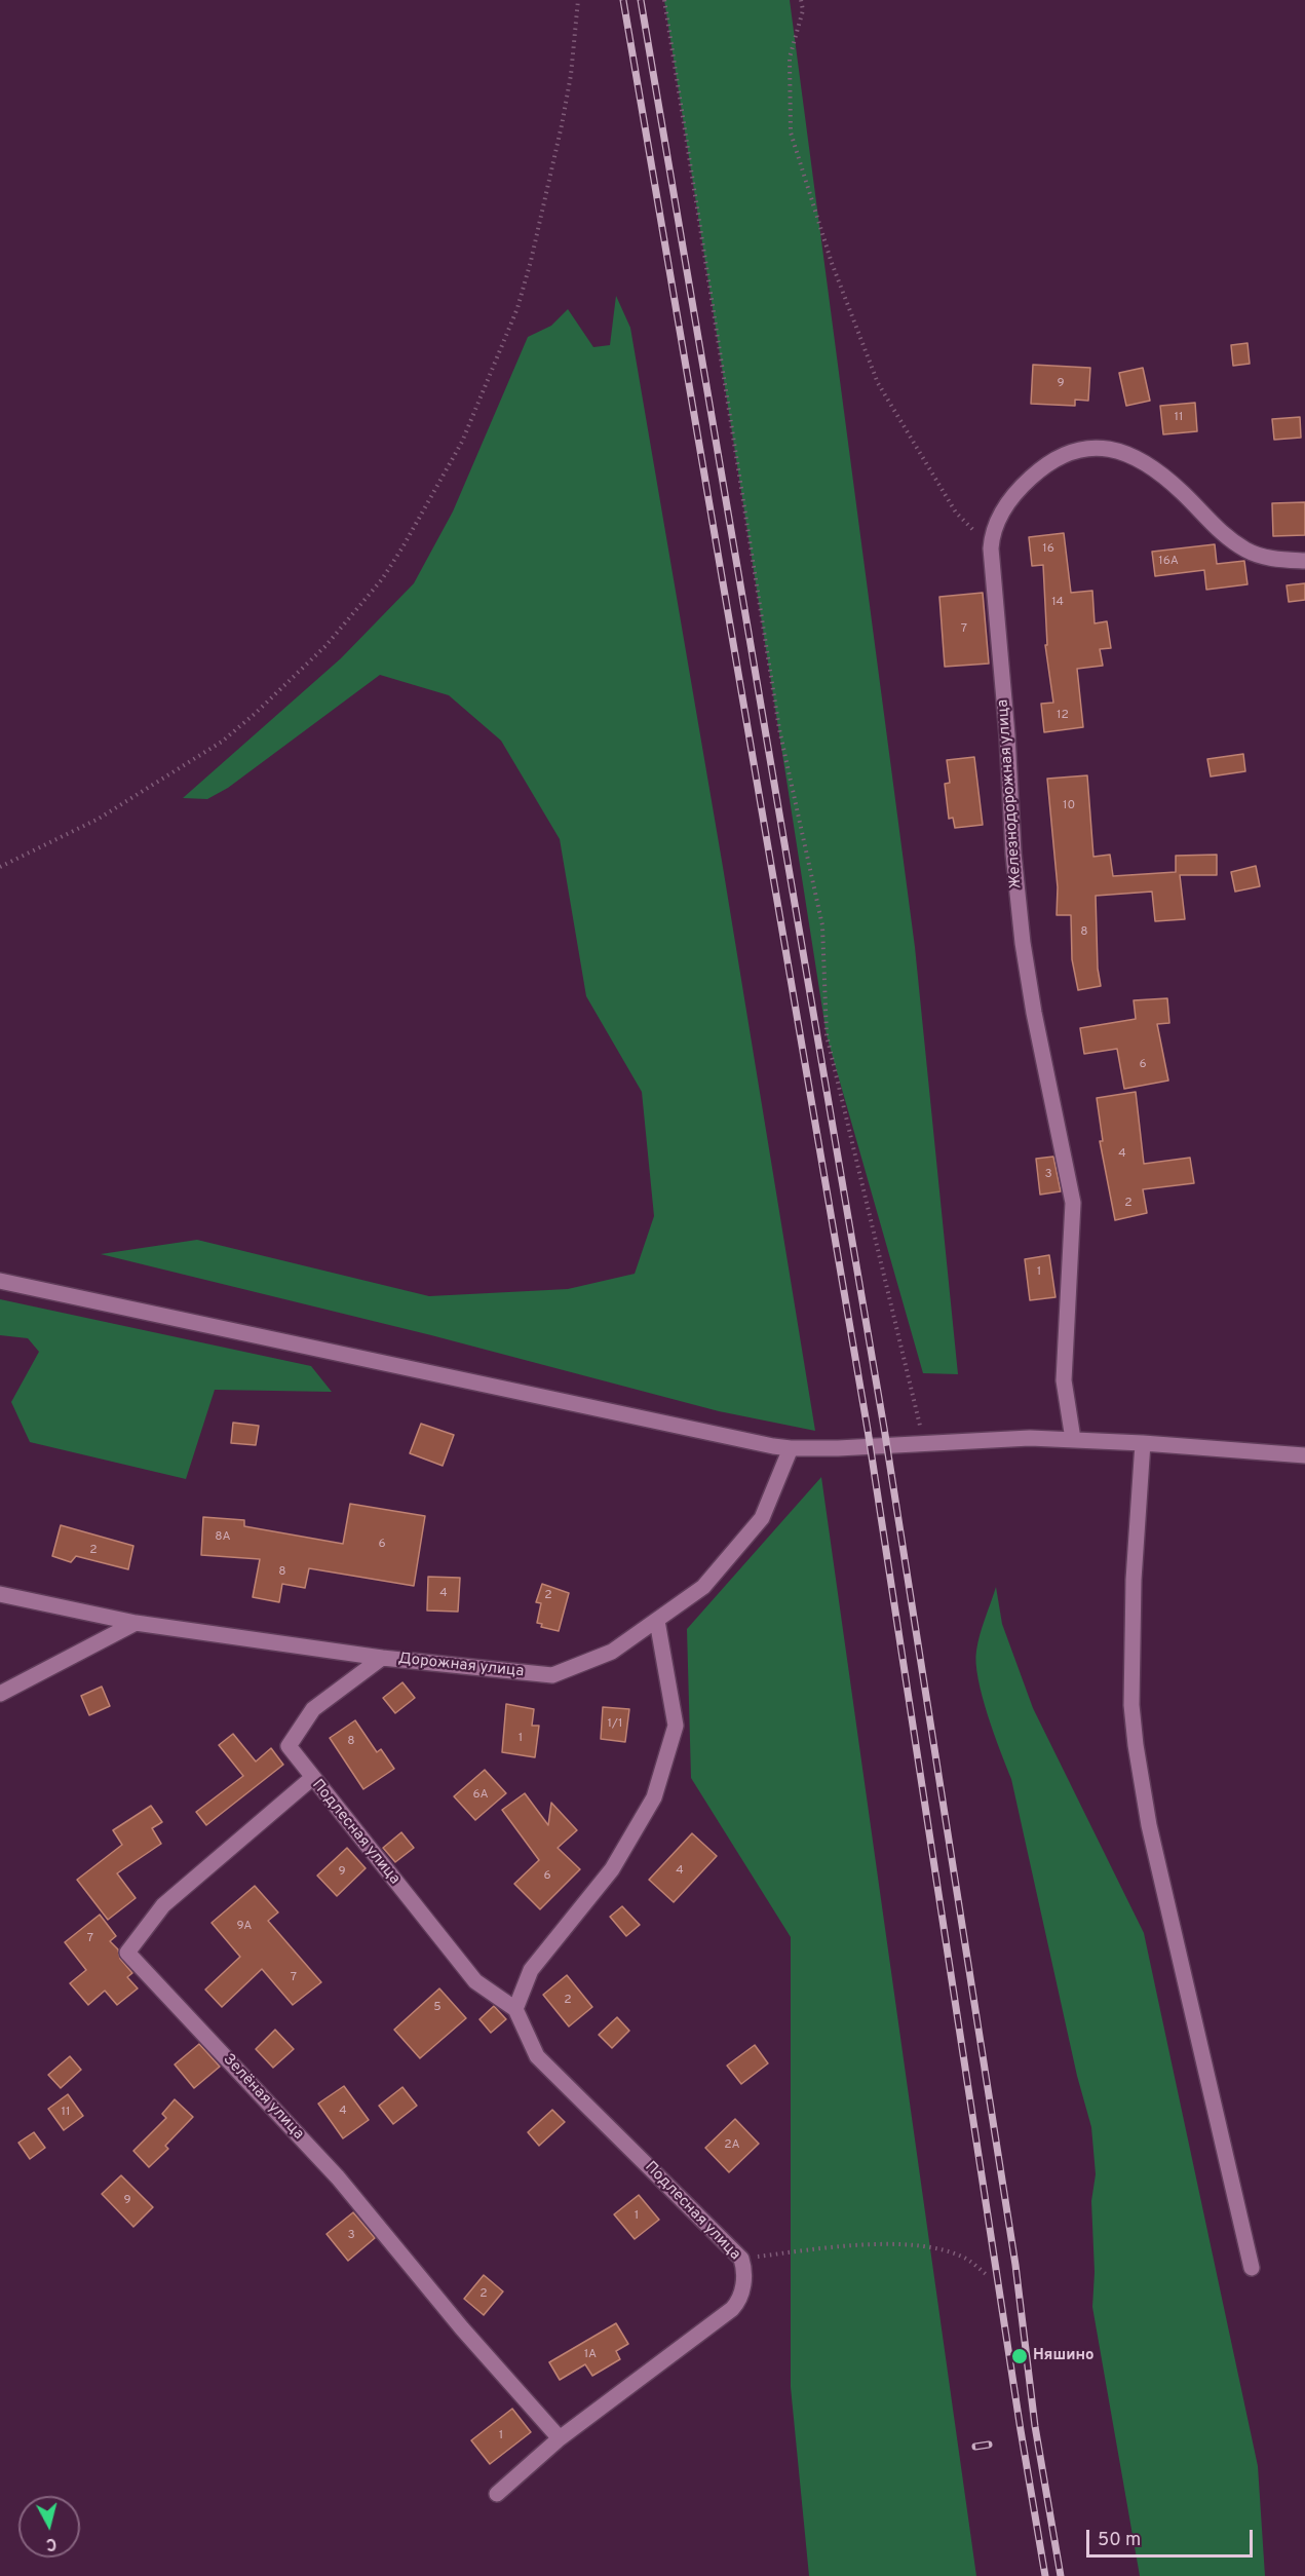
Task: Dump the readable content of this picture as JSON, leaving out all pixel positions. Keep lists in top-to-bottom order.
{
  "streets": {
    "street": [
      "Железнодорожная улица",
      "Дорожная улица",
      "Подлесная улица",
      "Зелёная улица"
    ]
  },
  "crossings": [
    ["Дорожная улица", "Подлесная улица"],
    ["Подлесная улица", "Зелёная улица"]
  ],
  "places": ["Няшино"],
  "house_numbers": [
    "9",
    "11",
    "16",
    "16А",
    "14",
    "7",
    "12",
    "10",
    "8",
    "6",
    "4",
    "3",
    "2",
    "1",
    "8А",
    "6",
    "2",
    "8",
    "4",
    "2",
    "1/1",
    "1",
    "8",
    "6А",
    "4",
    "9",
    "6",
    "9А",
    "7",
    "7",
    "2",
    "5",
    "4",
    "11",
    "2А",
    "9",
    "1",
    "3",
    "2",
    "1А",
    "1"
  ],
  "scale_bar": "50 m",
  "north": "bottom"
}
